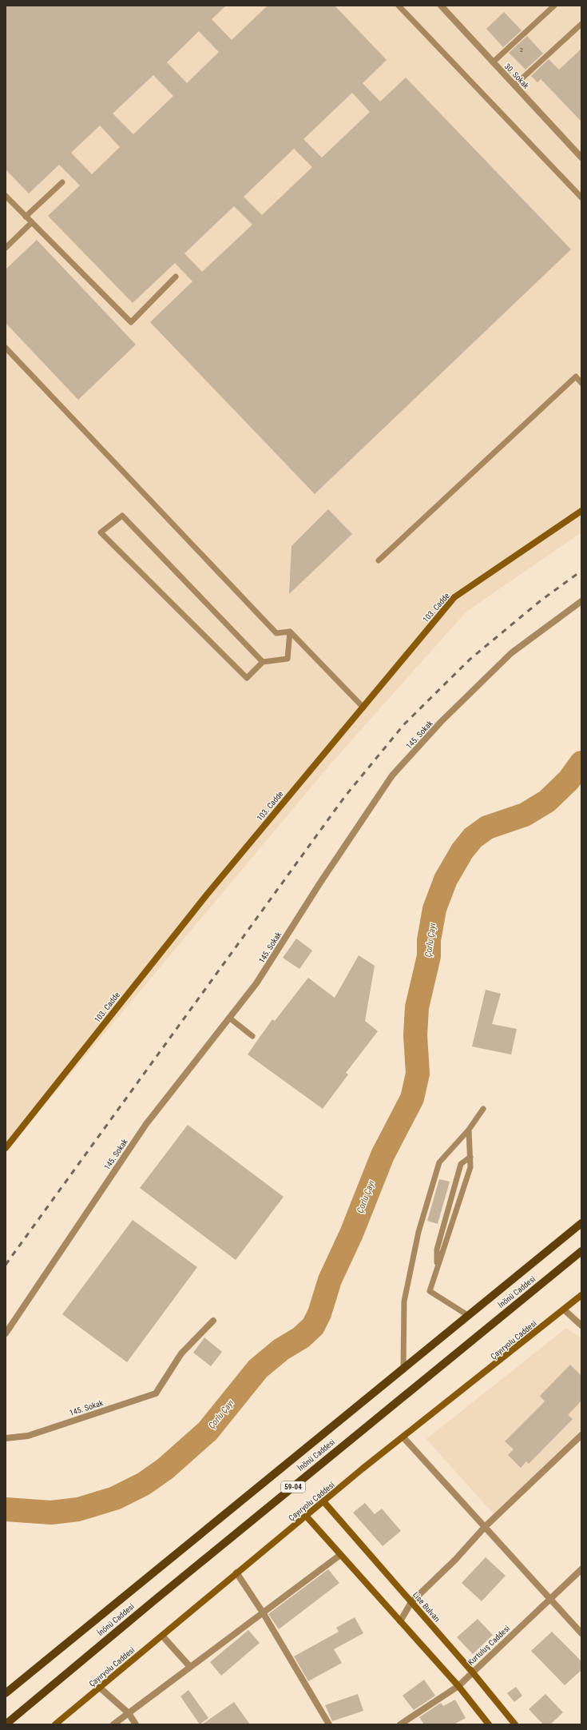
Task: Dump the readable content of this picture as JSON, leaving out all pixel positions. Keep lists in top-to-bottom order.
{
  "streets": {
    "main road": ["İnönü Caddesi", "59-04"],
    "street": [
      "30. Sokak",
      "103. Cadde",
      "145. Sokak",
      "Çayıryolu Caddesi",
      "Lise Bulvarı",
      "Kurtuluş Caddesi"
    ]
  },
  "crossings": [
    ["Çayıryolu Caddesi", "Lise Bulvarı"],
    ["Lise Bulvarı", "Kurtuluş Caddesi"]
  ],
  "water": ["Çorlu Çayı"],
  "house_numbers": ["2"]
}
